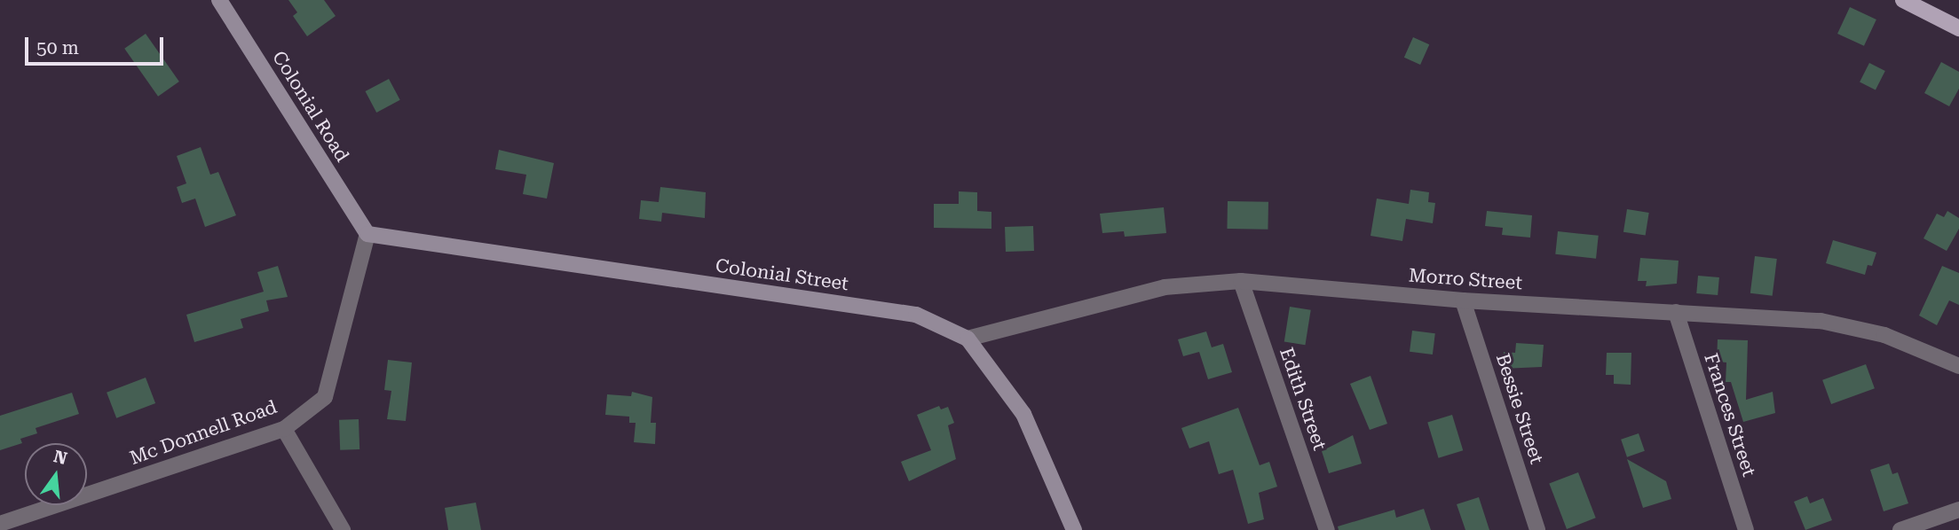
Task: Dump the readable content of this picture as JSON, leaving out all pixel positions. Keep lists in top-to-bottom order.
{
  "streets": {
    "street": [
      "Colonial Road",
      "Colonial Street",
      "Morro Street",
      "Edith Street",
      "Bessie Street",
      "Frances Street",
      "Mc Donnell Road"
    ]
  },
  "crossings": [
    ["Colonial Road", "Colonial Street"],
    ["Colonial Road", "Mc Donnell Road"],
    ["Colonial Street", "Morro Street"],
    ["Colonial Street", "Mc Donnell Road"],
    ["Morro Street", "Edith Street"],
    ["Morro Street", "Bessie Street"],
    ["Morro Street", "Frances Street"]
  ],
  "scale_bar": "50 m",
  "north": "top"
}
